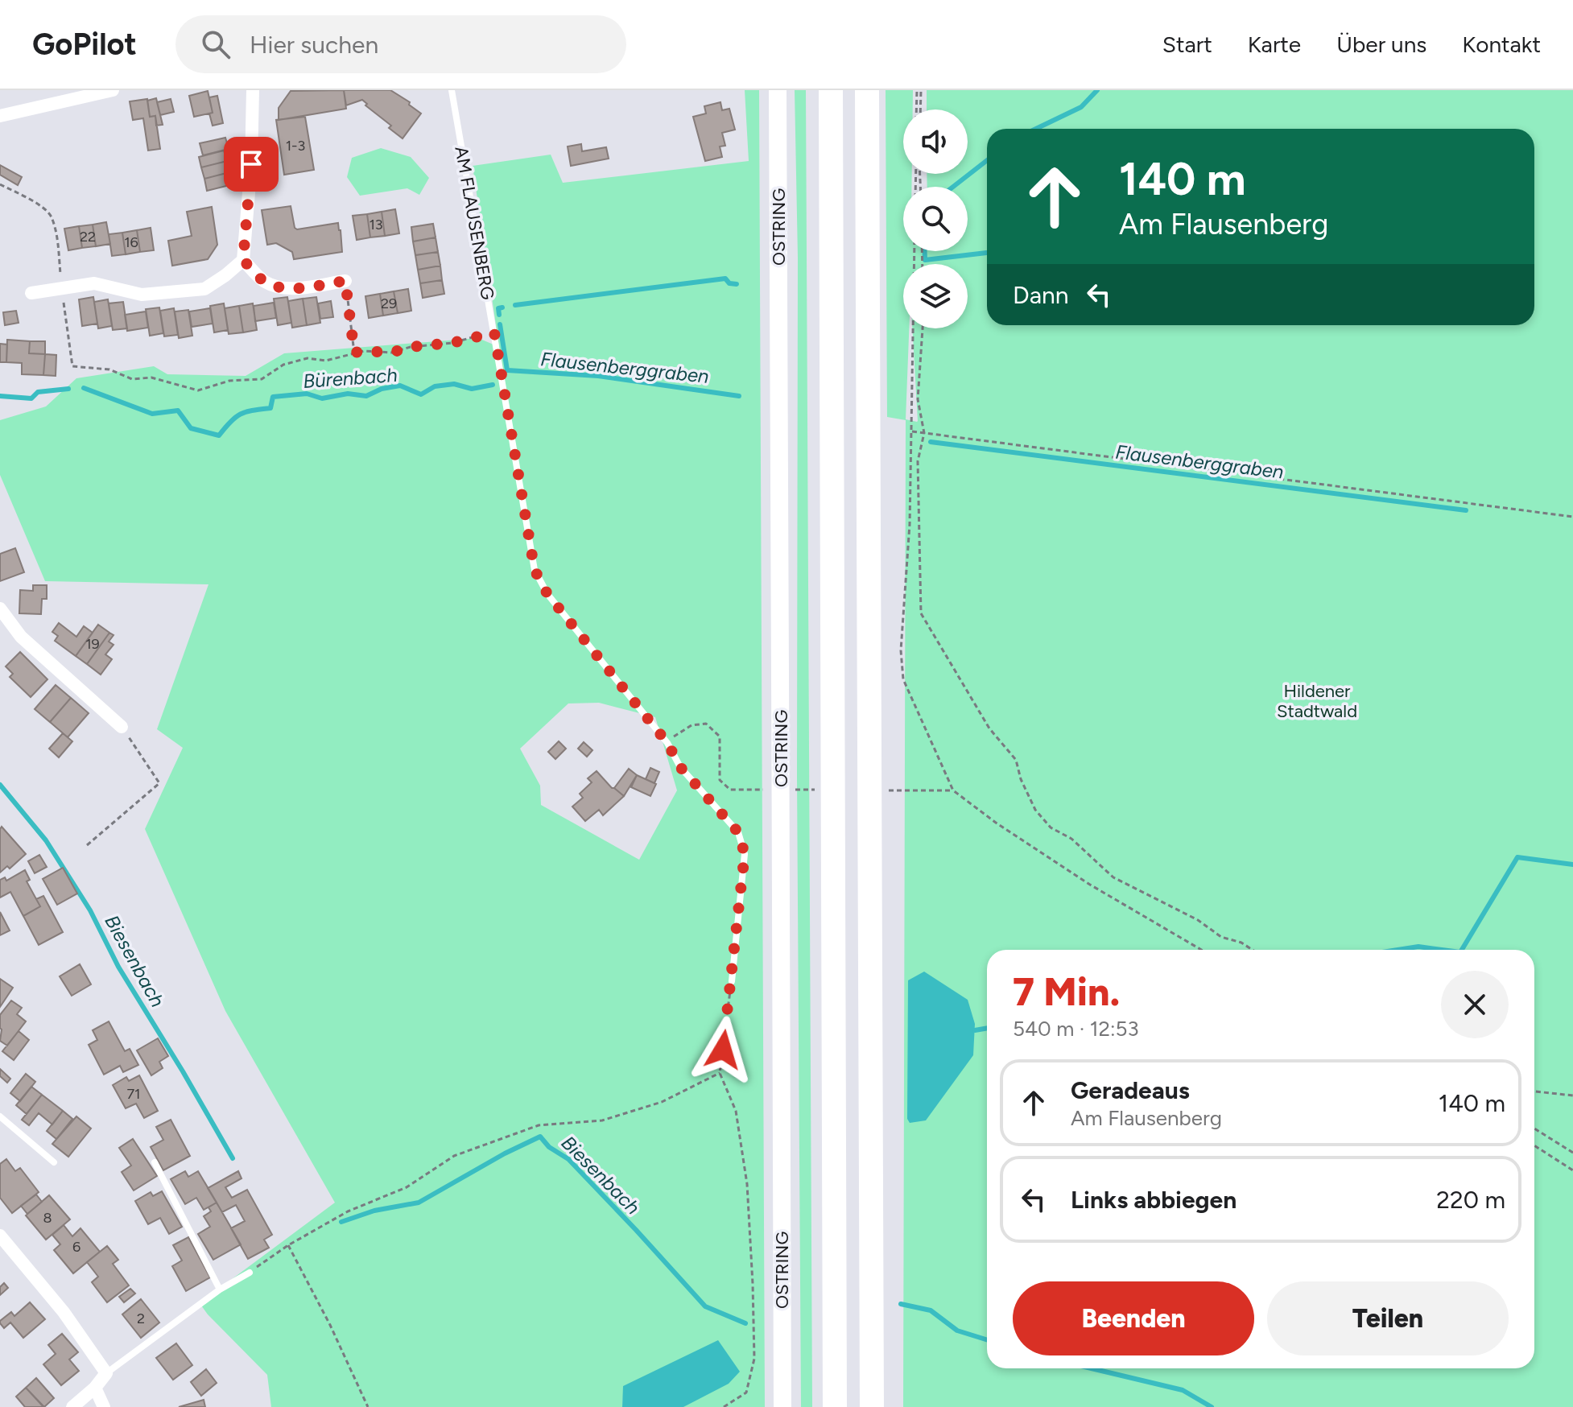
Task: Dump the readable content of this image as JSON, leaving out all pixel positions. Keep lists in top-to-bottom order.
{
  "streets": {
    "main road": ["OSTRING"],
    "lane": ["AM FLAUSENBERG"]
  },
  "water": ["Flausenberggraben", "Bürenbach", "Biesenbach"],
  "parks": ["Hildener Stadtwald"],
  "house_numbers": [
    "1-3",
    "13",
    "22",
    "16",
    "29",
    "19",
    "71",
    "8",
    "6",
    "2"
  ],
  "page": {
    "header": "GoPilot",
    "search": "Hier suchen",
    "nav": [
      "Start",
      "Karte",
      "Über uns",
      "Kontakt"
    ],
    "turn": ["140 m", "Am Flausenberg"],
    "then": "Dann",
    "heading": ["7 Min.", "540 m · 12:53"],
    "list": [
      {
        "name": "Geradeaus",
        "note": "Am Flausenberg",
        "value": "140 m"
      },
      {
        "name": "Links abbiegen",
        "value": "220 m"
      }
    ],
    "buttons": ["Beenden", "Teilen"]
  }
}
